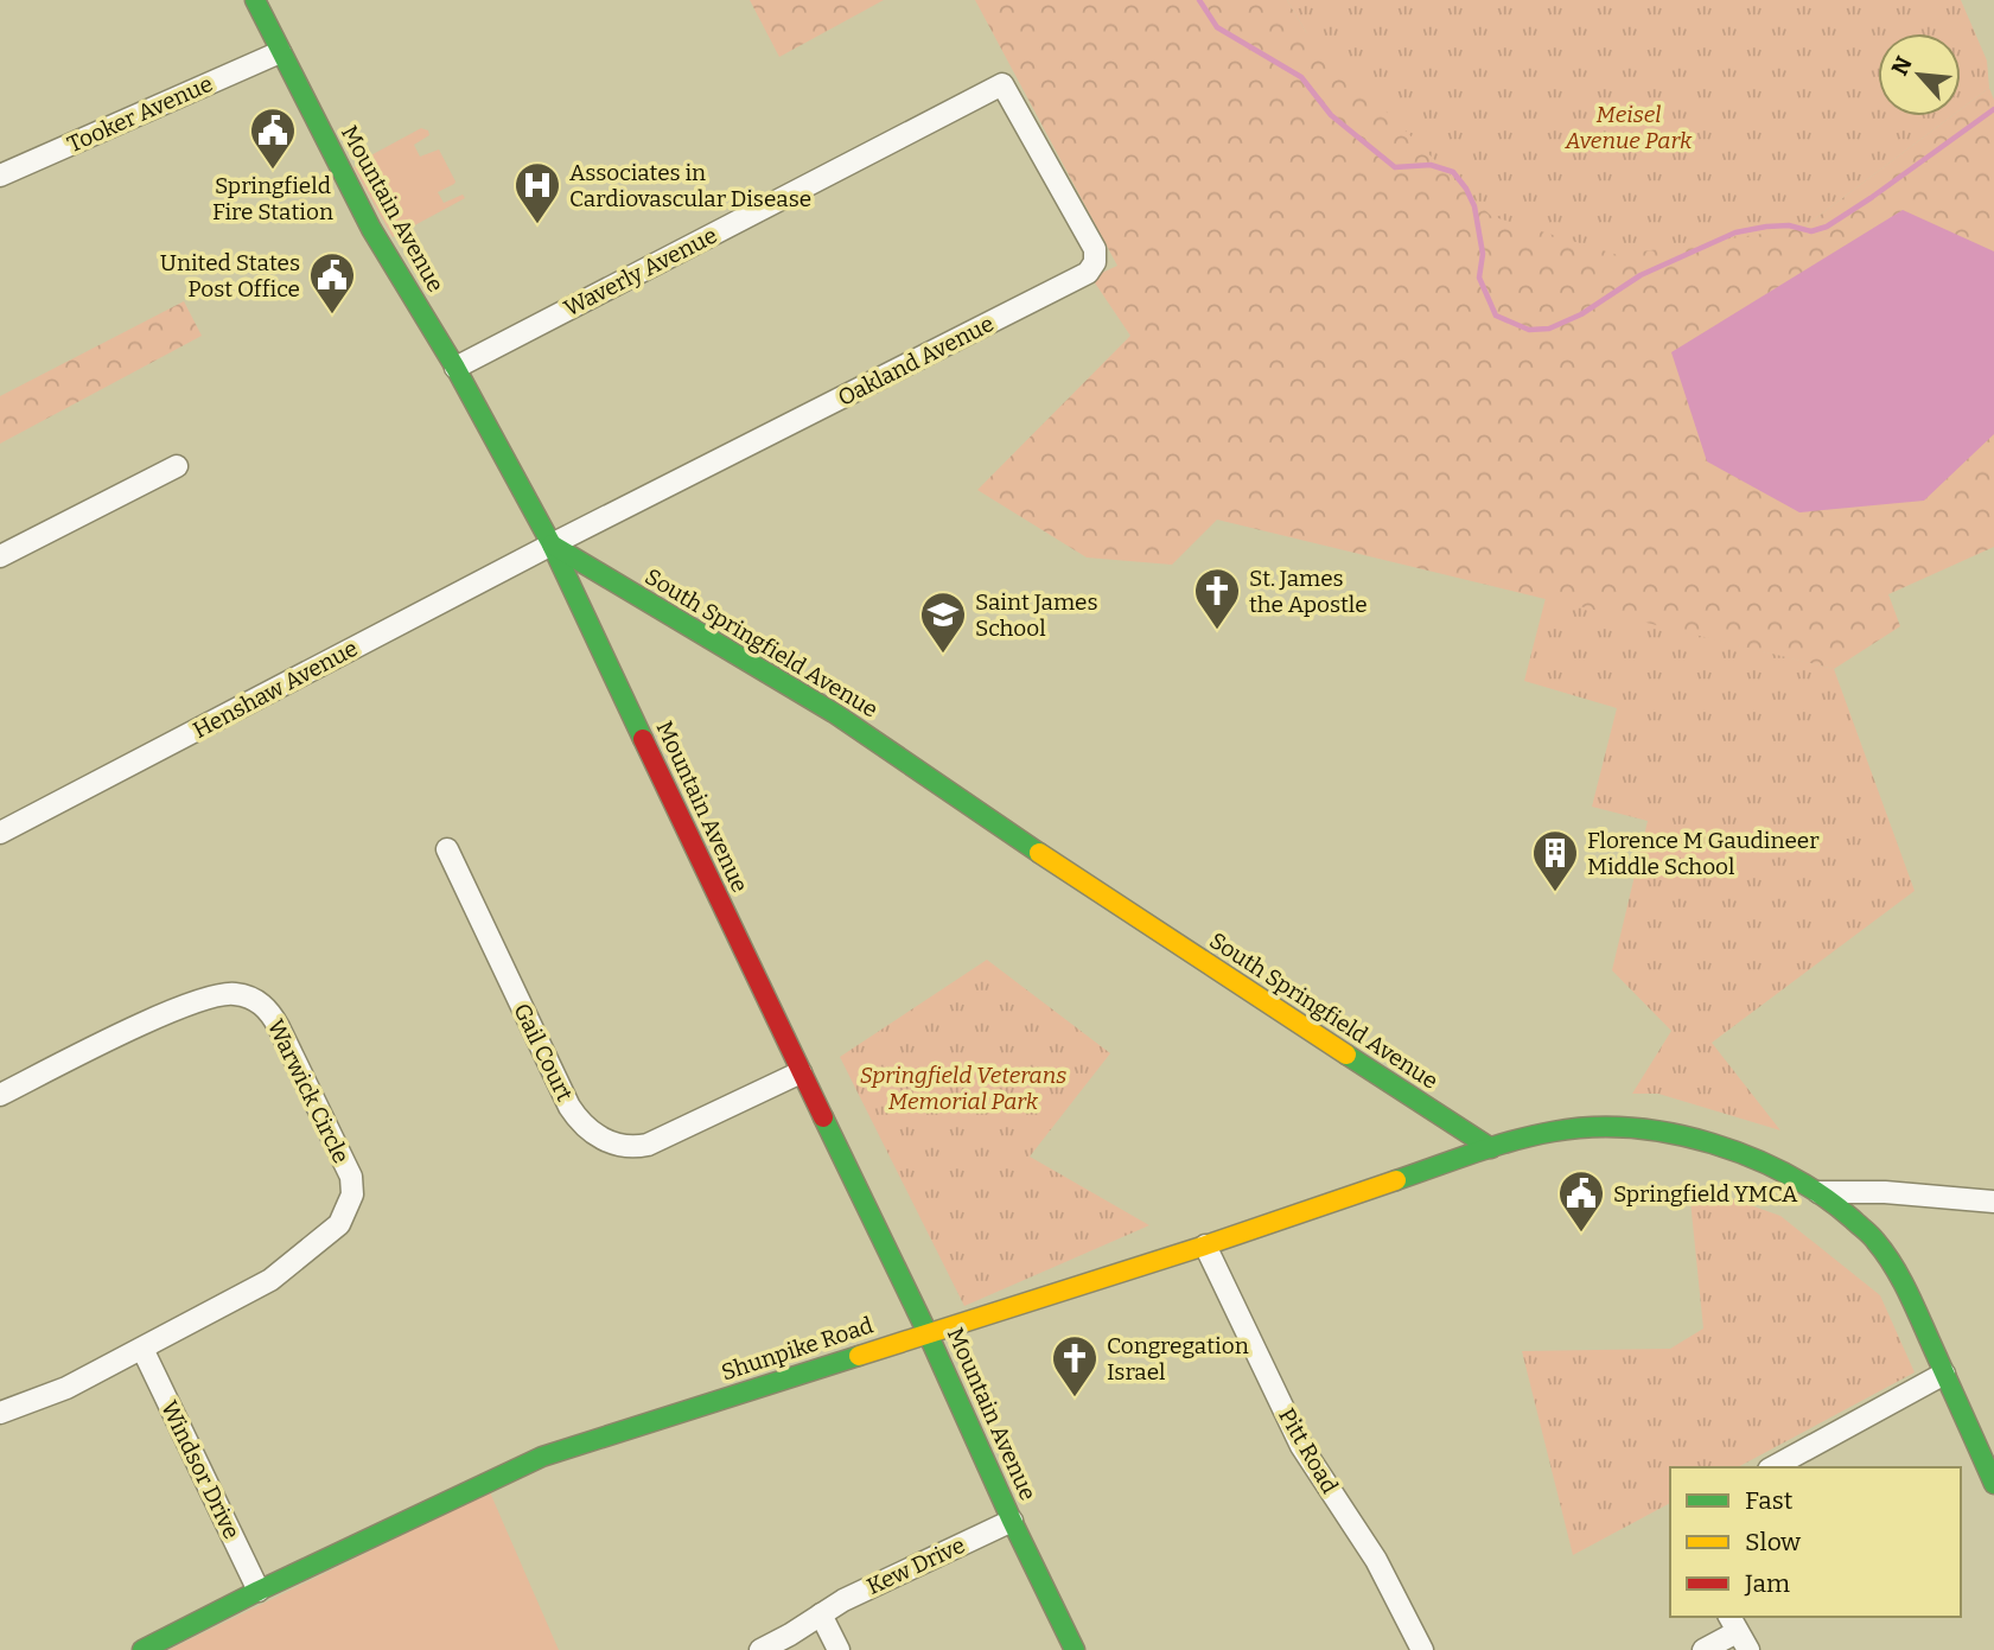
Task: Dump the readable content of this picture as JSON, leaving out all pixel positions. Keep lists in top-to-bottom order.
{
  "streets": {
    "street": [
      "Tooker Avenue",
      "Mountain Avenue",
      "Waverly Avenue",
      "Oakland Avenue",
      "South Springfield Avenue",
      "Henshaw Avenue",
      "Gail Court",
      "Warwick Circle",
      "Shunpike Road",
      "Pitt Road",
      "Windsor Drive",
      "Kew Drive"
    ]
  },
  "crossings": [
    ["Tooker Avenue", "Mountain Avenue"],
    ["Mountain Avenue", "Waverly Avenue"],
    ["Mountain Avenue", "Oakland Avenue"],
    ["Mountain Avenue", "South Springfield Avenue"],
    ["Mountain Avenue", "Henshaw Avenue"],
    ["Mountain Avenue", "Gail Court"],
    ["Mountain Avenue", "Shunpike Road"],
    ["Mountain Avenue", "Kew Drive"],
    ["Waverly Avenue", "Oakland Avenue"],
    ["Oakland Avenue", "South Springfield Avenue"],
    ["Oakland Avenue", "Henshaw Avenue"],
    ["South Springfield Avenue", "Henshaw Avenue"],
    ["South Springfield Avenue", "Shunpike Road"],
    ["Warwick Circle", "Windsor Drive"],
    ["Shunpike Road", "Pitt Road"],
    ["Shunpike Road", "Windsor Drive"]
  ],
  "parks": ["Meisel Avenue Park", "Springfield Veterans Memorial Park"],
  "places": {
    "public building": ["Springfield Fire Station", "United States Post Office", "Springfield YMCA"],
    "hospital": ["Associates in Cardiovascular Disease"],
    "church": ["St. James the Apostle", "Congregation Israel"],
    "school or university": ["Saint James School"],
    "building": ["Florence M Gaudineer Middle School"]
  },
  "legend": ["Fast", "Slow", "Jam"],
  "north": "top left"
}
